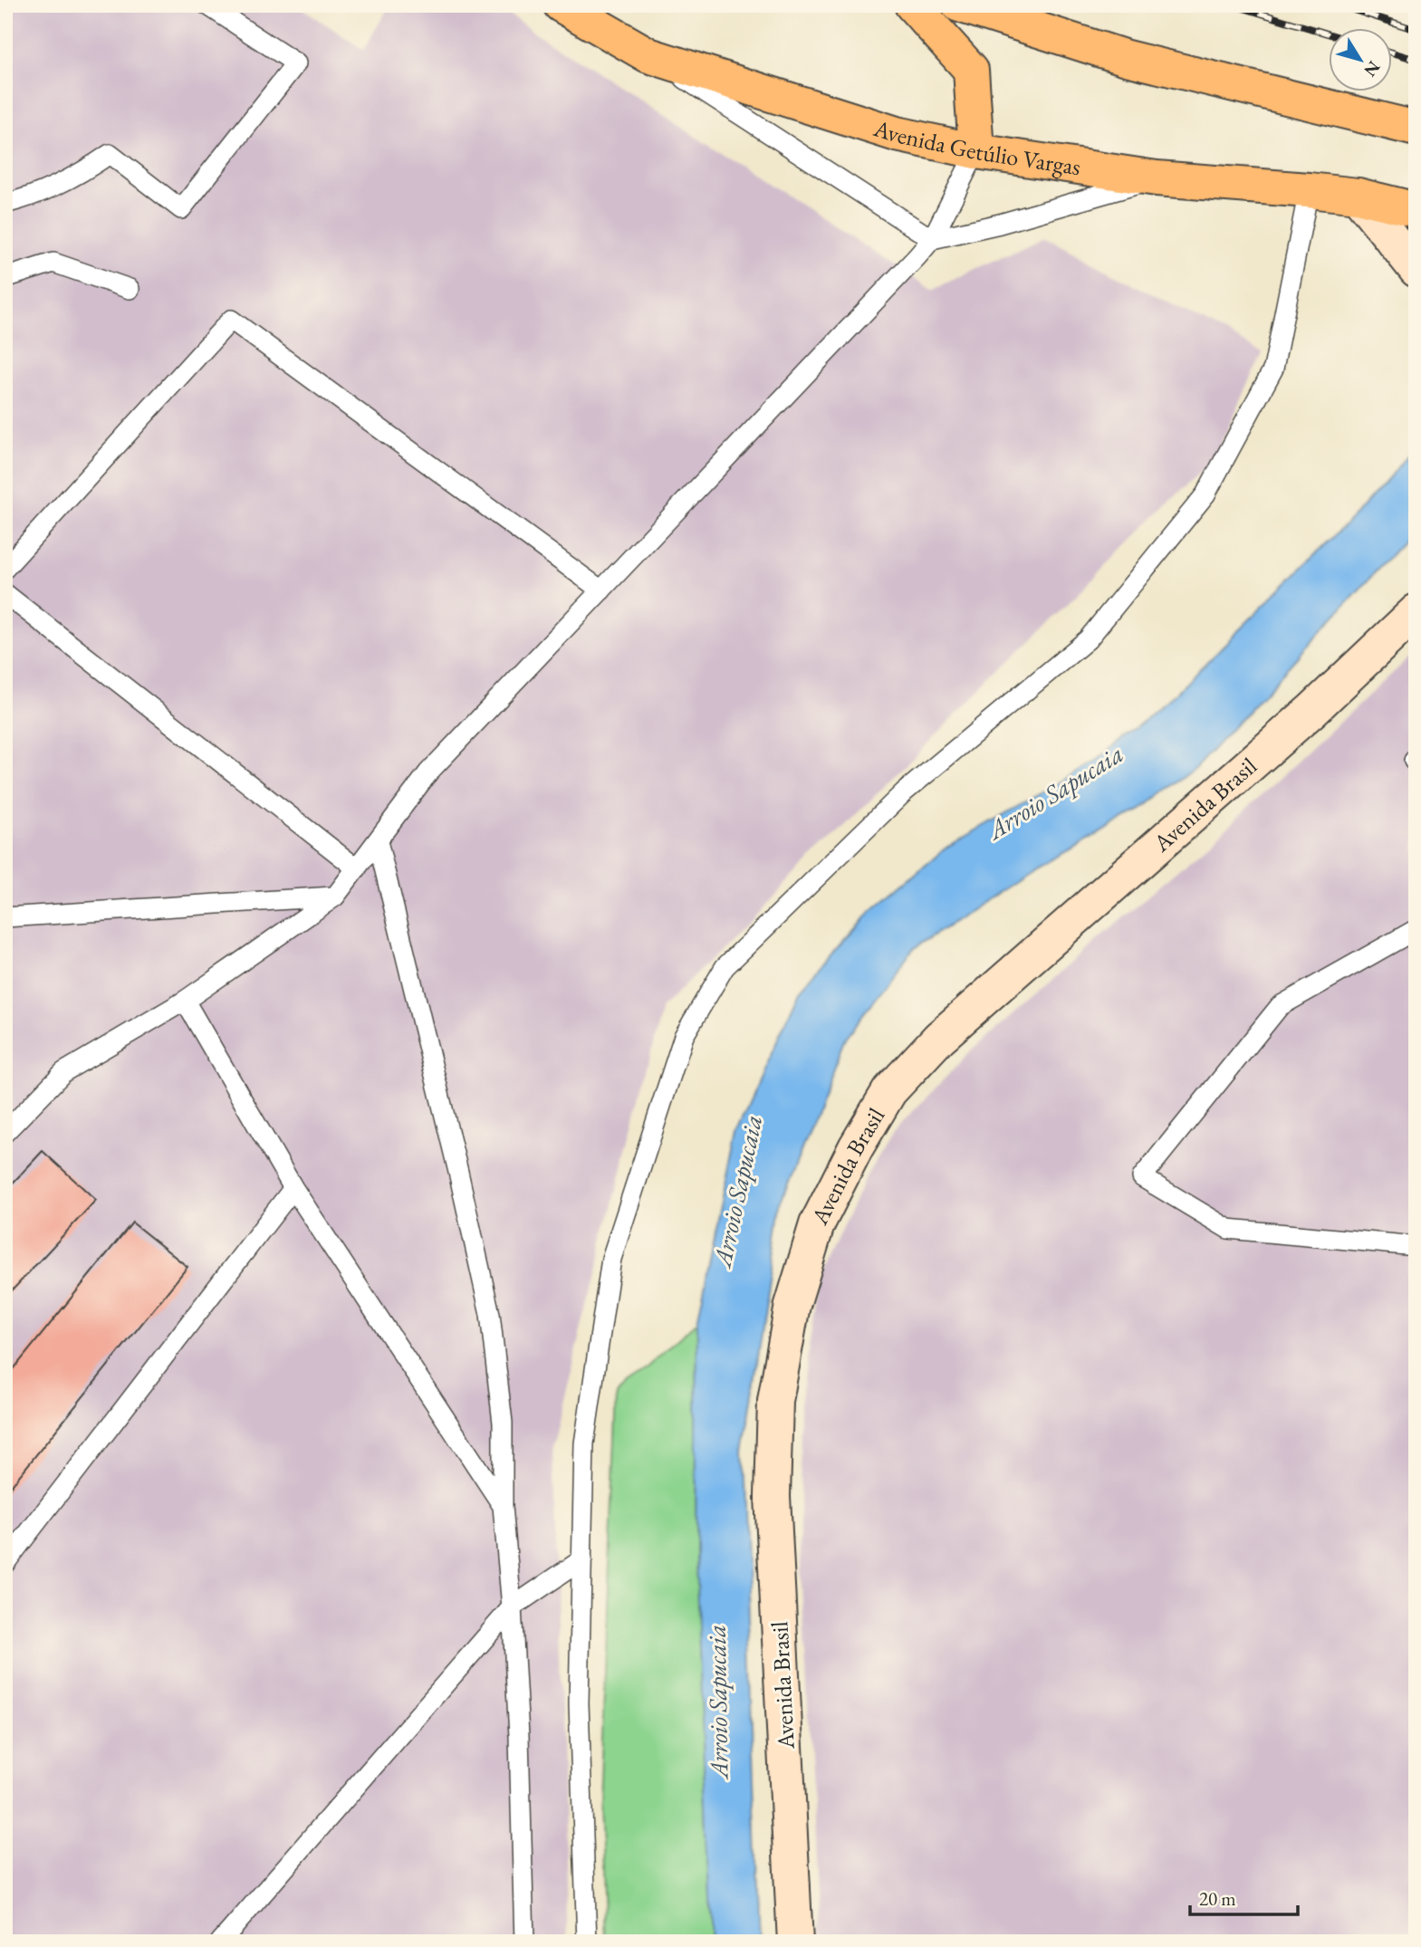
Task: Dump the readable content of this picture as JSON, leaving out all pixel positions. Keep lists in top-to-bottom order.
{
  "streets": {
    "main road": ["Avenida Getúlio Vargas", "Avenida Brasil"]
  },
  "water": ["Arroio Sapucaia"],
  "scale_bar": "20 m",
  "north": "bottom right"
}
